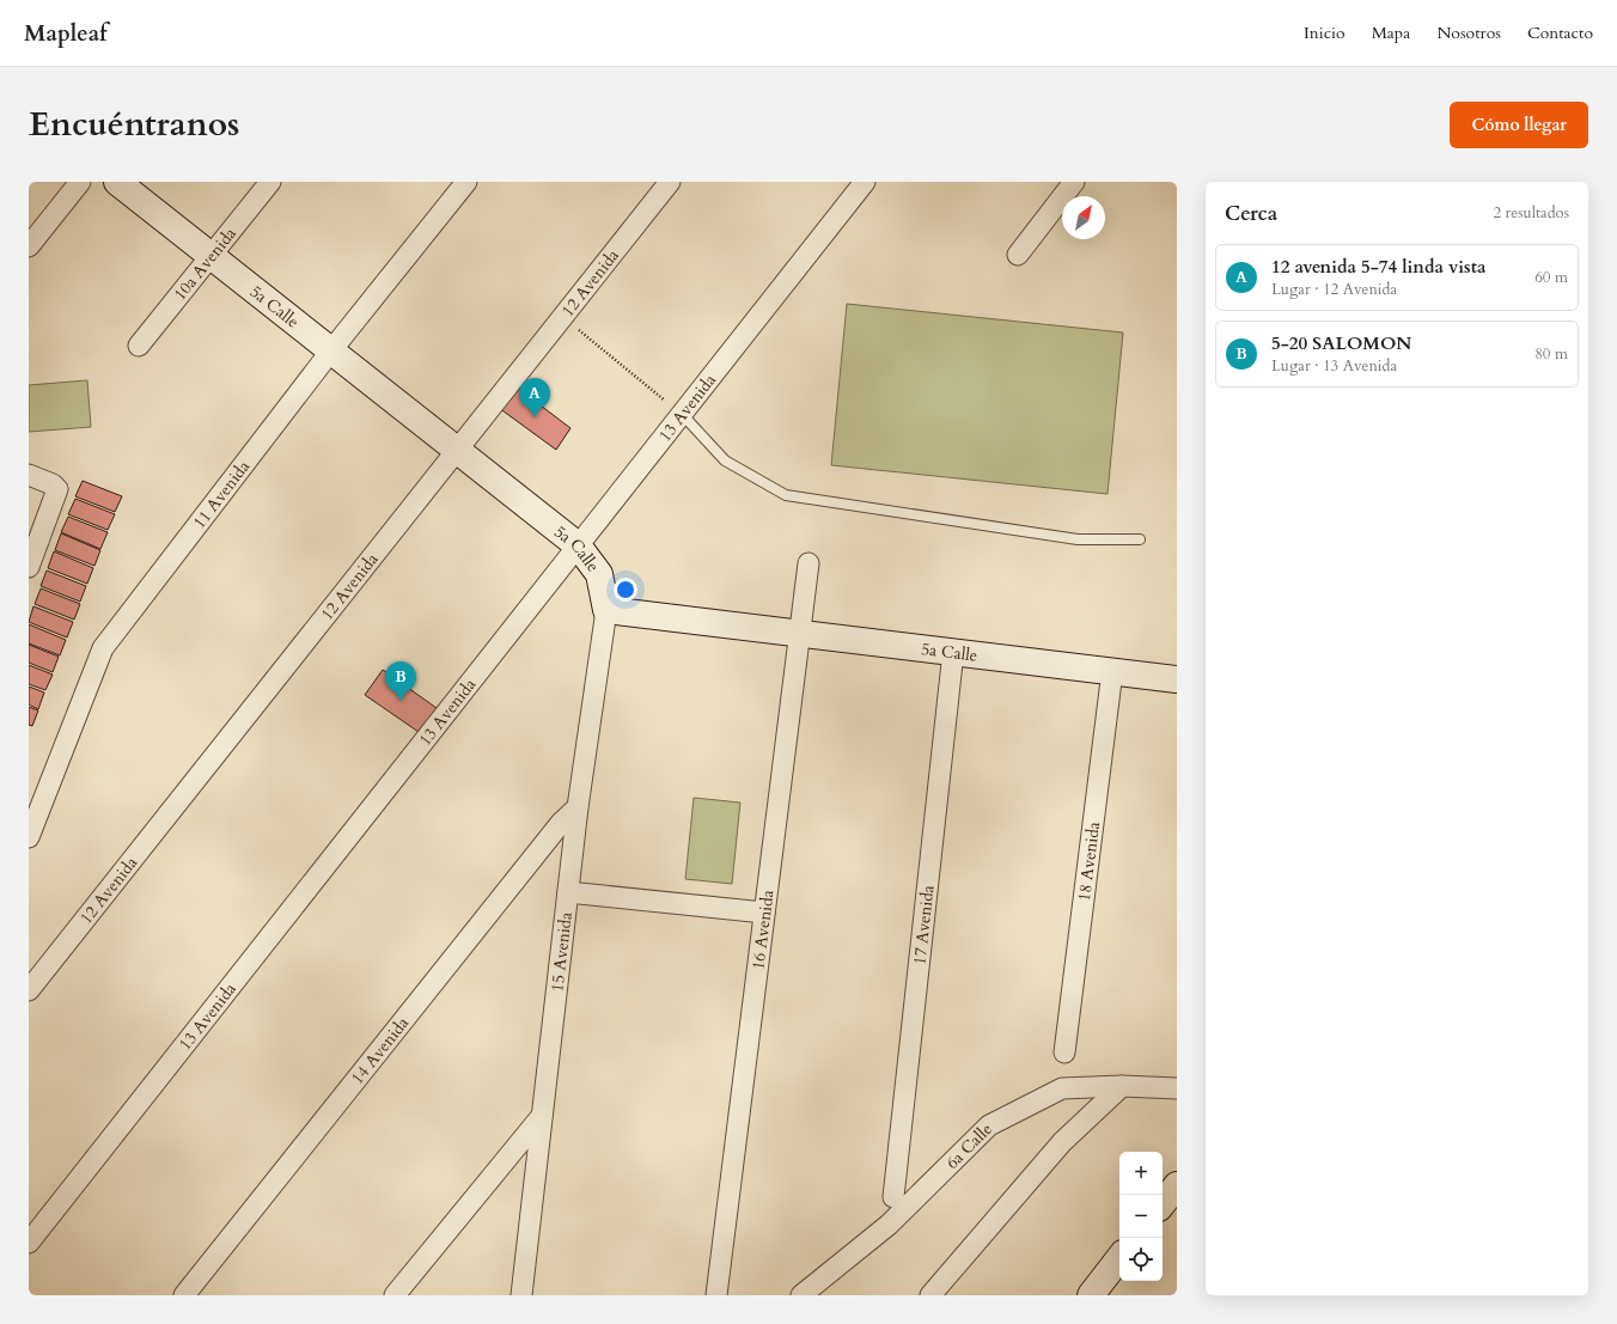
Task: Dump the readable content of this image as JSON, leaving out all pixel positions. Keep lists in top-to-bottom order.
{
  "streets": {
    "street": [
      "10a Avenida",
      "12 Avenida",
      "5a Calle",
      "13 Avenida",
      "11 Avenida",
      "18 Avenida",
      "17 Avenida",
      "16 Avenida",
      "15 Avenida",
      "14 Avenida",
      "6a Calle"
    ]
  },
  "crossings": [
    ["10a Avenida", "5a Calle"],
    ["12 Avenida", "5a Calle"],
    ["5a Calle", "13 Avenida"],
    ["5a Calle", "11 Avenida"],
    ["5a Calle", "18 Avenida"],
    ["5a Calle", "17 Avenida"],
    ["5a Calle", "16 Avenida"],
    ["5a Calle", "15 Avenida"],
    ["15 Avenida", "14 Avenida"]
  ],
  "north": "top right",
  "page": {
    "header": "Mapleaf",
    "nav": [
      "Inicio",
      "Mapa",
      "Nosotros",
      "Contacto"
    ],
    "title": "Encuéntranos",
    "buttons": "Cómo llegar",
    "heading": ["Cerca", "2 resultados"],
    "list": [
      {
        "mark": "A",
        "name": "12 avenida 5-74 linda vista",
        "note": "Lugar · 12 Avenida",
        "value": "60 m"
      },
      {
        "mark": "B",
        "name": "5-20 SALOMON",
        "note": "Lugar · 13 Avenida",
        "value": "80 m"
      }
    ],
    "pins": ["A", "B"],
    "map_buttons": ["+", "−"]
  }
}
